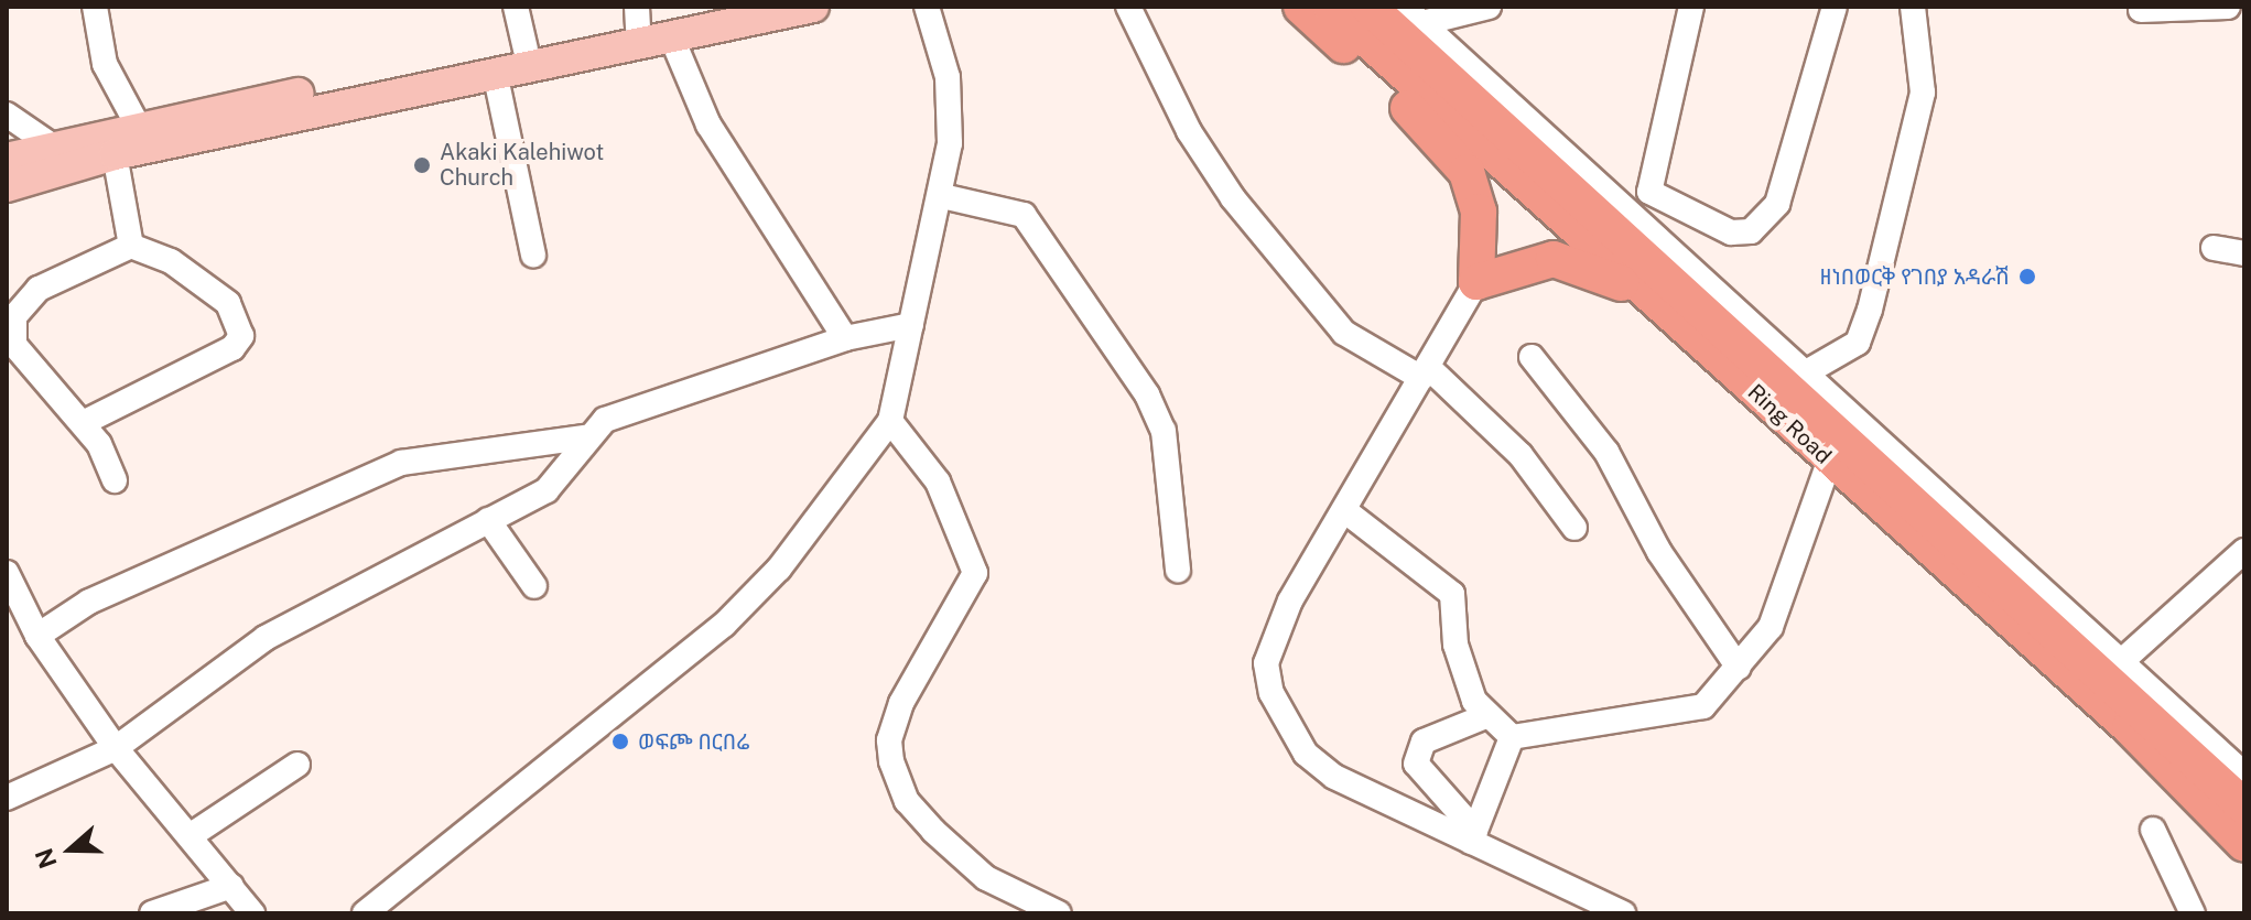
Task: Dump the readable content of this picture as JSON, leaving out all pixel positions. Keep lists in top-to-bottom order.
{
  "streets": {
    "highway": ["Ring Road"]
  },
  "places": ["Akaki Kalehiwot Church", "ዘነበወርቅ የገበያ አዳራሽ", "ወፍጮ በርበሬ"],
  "north": "left"
}
